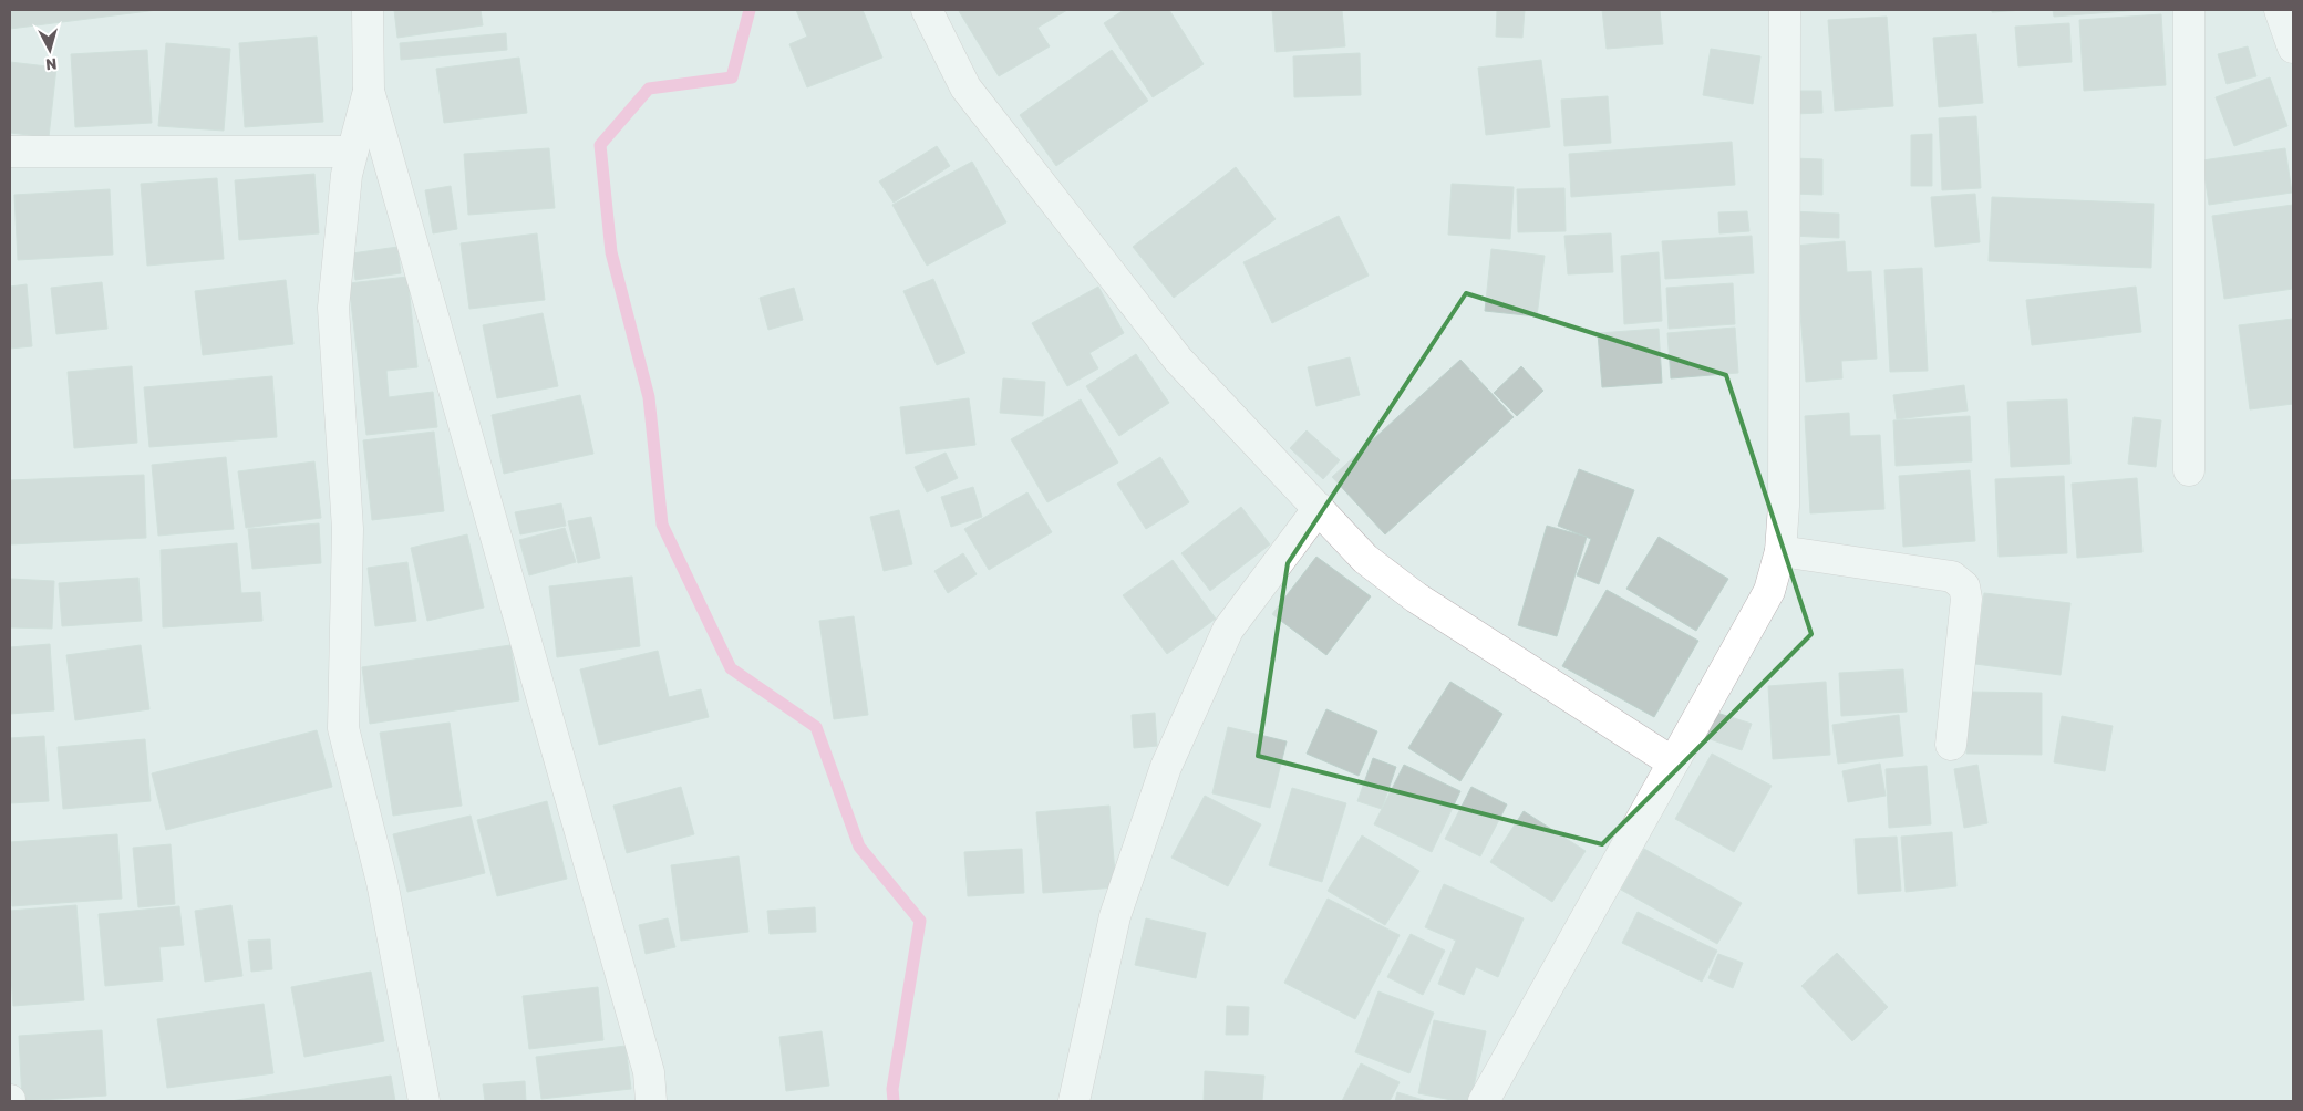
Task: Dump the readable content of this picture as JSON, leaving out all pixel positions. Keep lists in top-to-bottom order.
{
  "north": "bottom"
}
